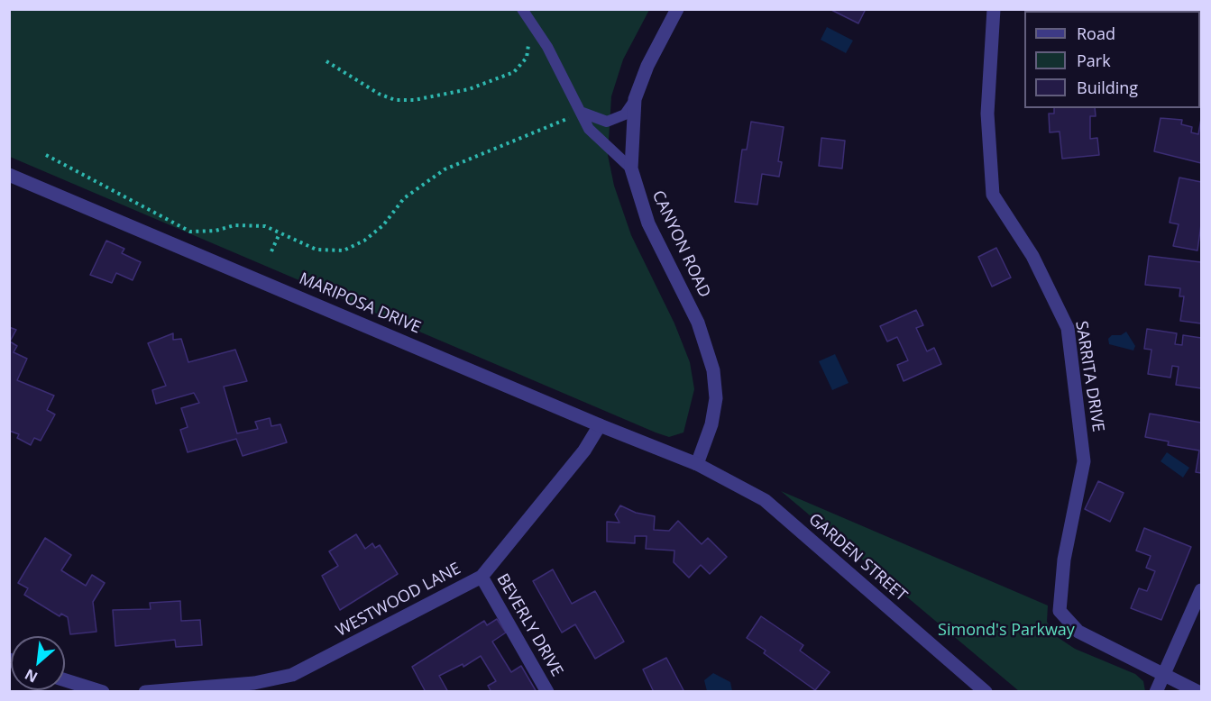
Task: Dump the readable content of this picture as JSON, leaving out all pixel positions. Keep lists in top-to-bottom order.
{
  "streets": {
    "street": [
      "CANYON ROAD",
      "MARIPOSA DRIVE",
      "SARRITA DRIVE",
      "GARDEN STREET",
      "WESTWOOD LANE",
      "BEVERLY DRIVE"
    ]
  },
  "crossings": [
    ["CANYON ROAD", "MARIPOSA DRIVE"],
    ["CANYON ROAD", "GARDEN STREET"],
    ["MARIPOSA DRIVE", "GARDEN STREET"],
    ["MARIPOSA DRIVE", "WESTWOOD LANE"],
    ["WESTWOOD LANE", "BEVERLY DRIVE"]
  ],
  "parks": ["Simond's Parkway"],
  "legend": ["Road", "Park", "Building"],
  "north": "bottom left"
}
